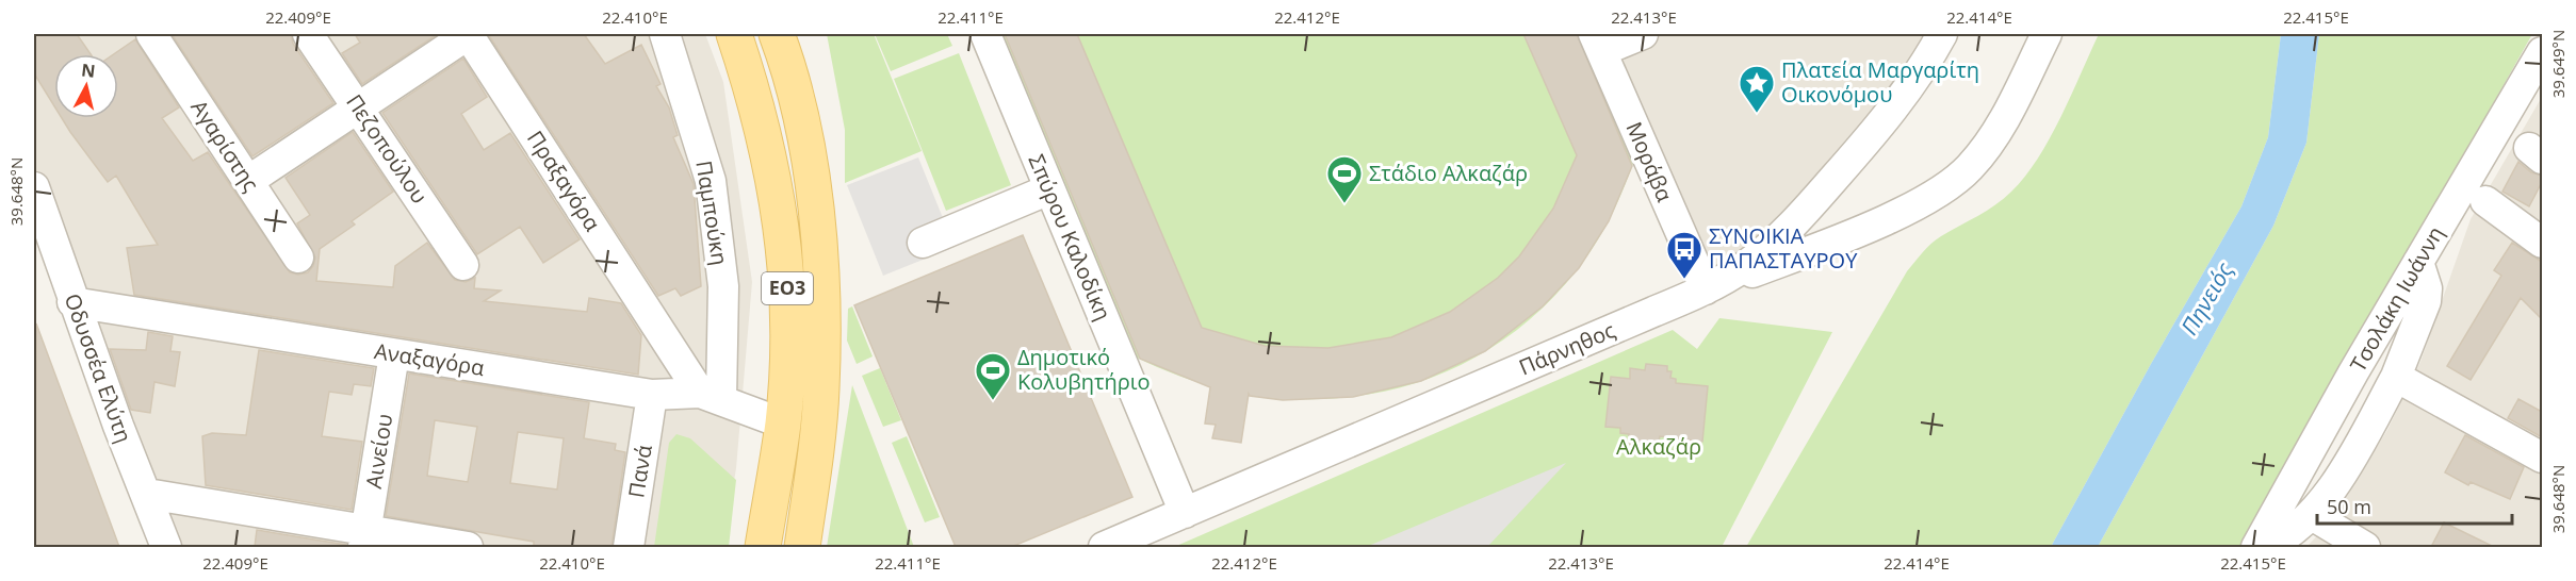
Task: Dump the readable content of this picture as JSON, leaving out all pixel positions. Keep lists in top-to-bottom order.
{
  "streets": {
    "main road": ["ΕΟ3"],
    "street": [
      "Αγαρίστης",
      "Πεζοπούλου",
      "Μοράβα",
      "Πραξαγόρα",
      "Παμπούκη",
      "Σπύρου Καλοδίκη",
      "Τσολάκη Ιωάννη",
      "Πάρνηθος",
      "Αναξαγόρα",
      "Οδυσσέα Ελύτη",
      "Αινείου",
      "Πανά"
    ]
  },
  "crossings": [
    ["Μοράβα", "Πάρνηθος"],
    ["Πραξαγόρα", "Παμπούκη"],
    ["Πραξαγόρα", "Αναξαγόρα"],
    ["Παμπούκη", "Αναξαγόρα"],
    ["Σπύρου Καλοδίκη", "Πάρνηθος"],
    ["ΕΟ3", "Αναξαγόρα"],
    ["Αναξαγόρα", "Οδυσσέα Ελύτη"],
    ["Αναξαγόρα", "Αινείου"],
    ["Αναξαγόρα", "Πανά"]
  ],
  "water": ["Πηνειός"],
  "parks": ["Αλκαζάρ"],
  "places": {
    "place": ["Πλατεία Μαργαρίτη Οικονόμου"],
    "sports": ["Στάδιο Αλκαζάρ", "Δημοτικό Κολυβητήριο"],
    "bus stop": ["ΣΥΝΟΙΚΙΑ ΠΑΠΑΣΤΑΥΡΟΥ"]
  },
  "scale_bar": "50 m",
  "north": "top",
  "coordinates": [
    "22.409°E",
    "22.410°E",
    "22.411°E",
    "22.412°E",
    "22.413°E",
    "22.414°E",
    "22.415°E",
    "39.649°N",
    "39.648°N"
  ]
}
